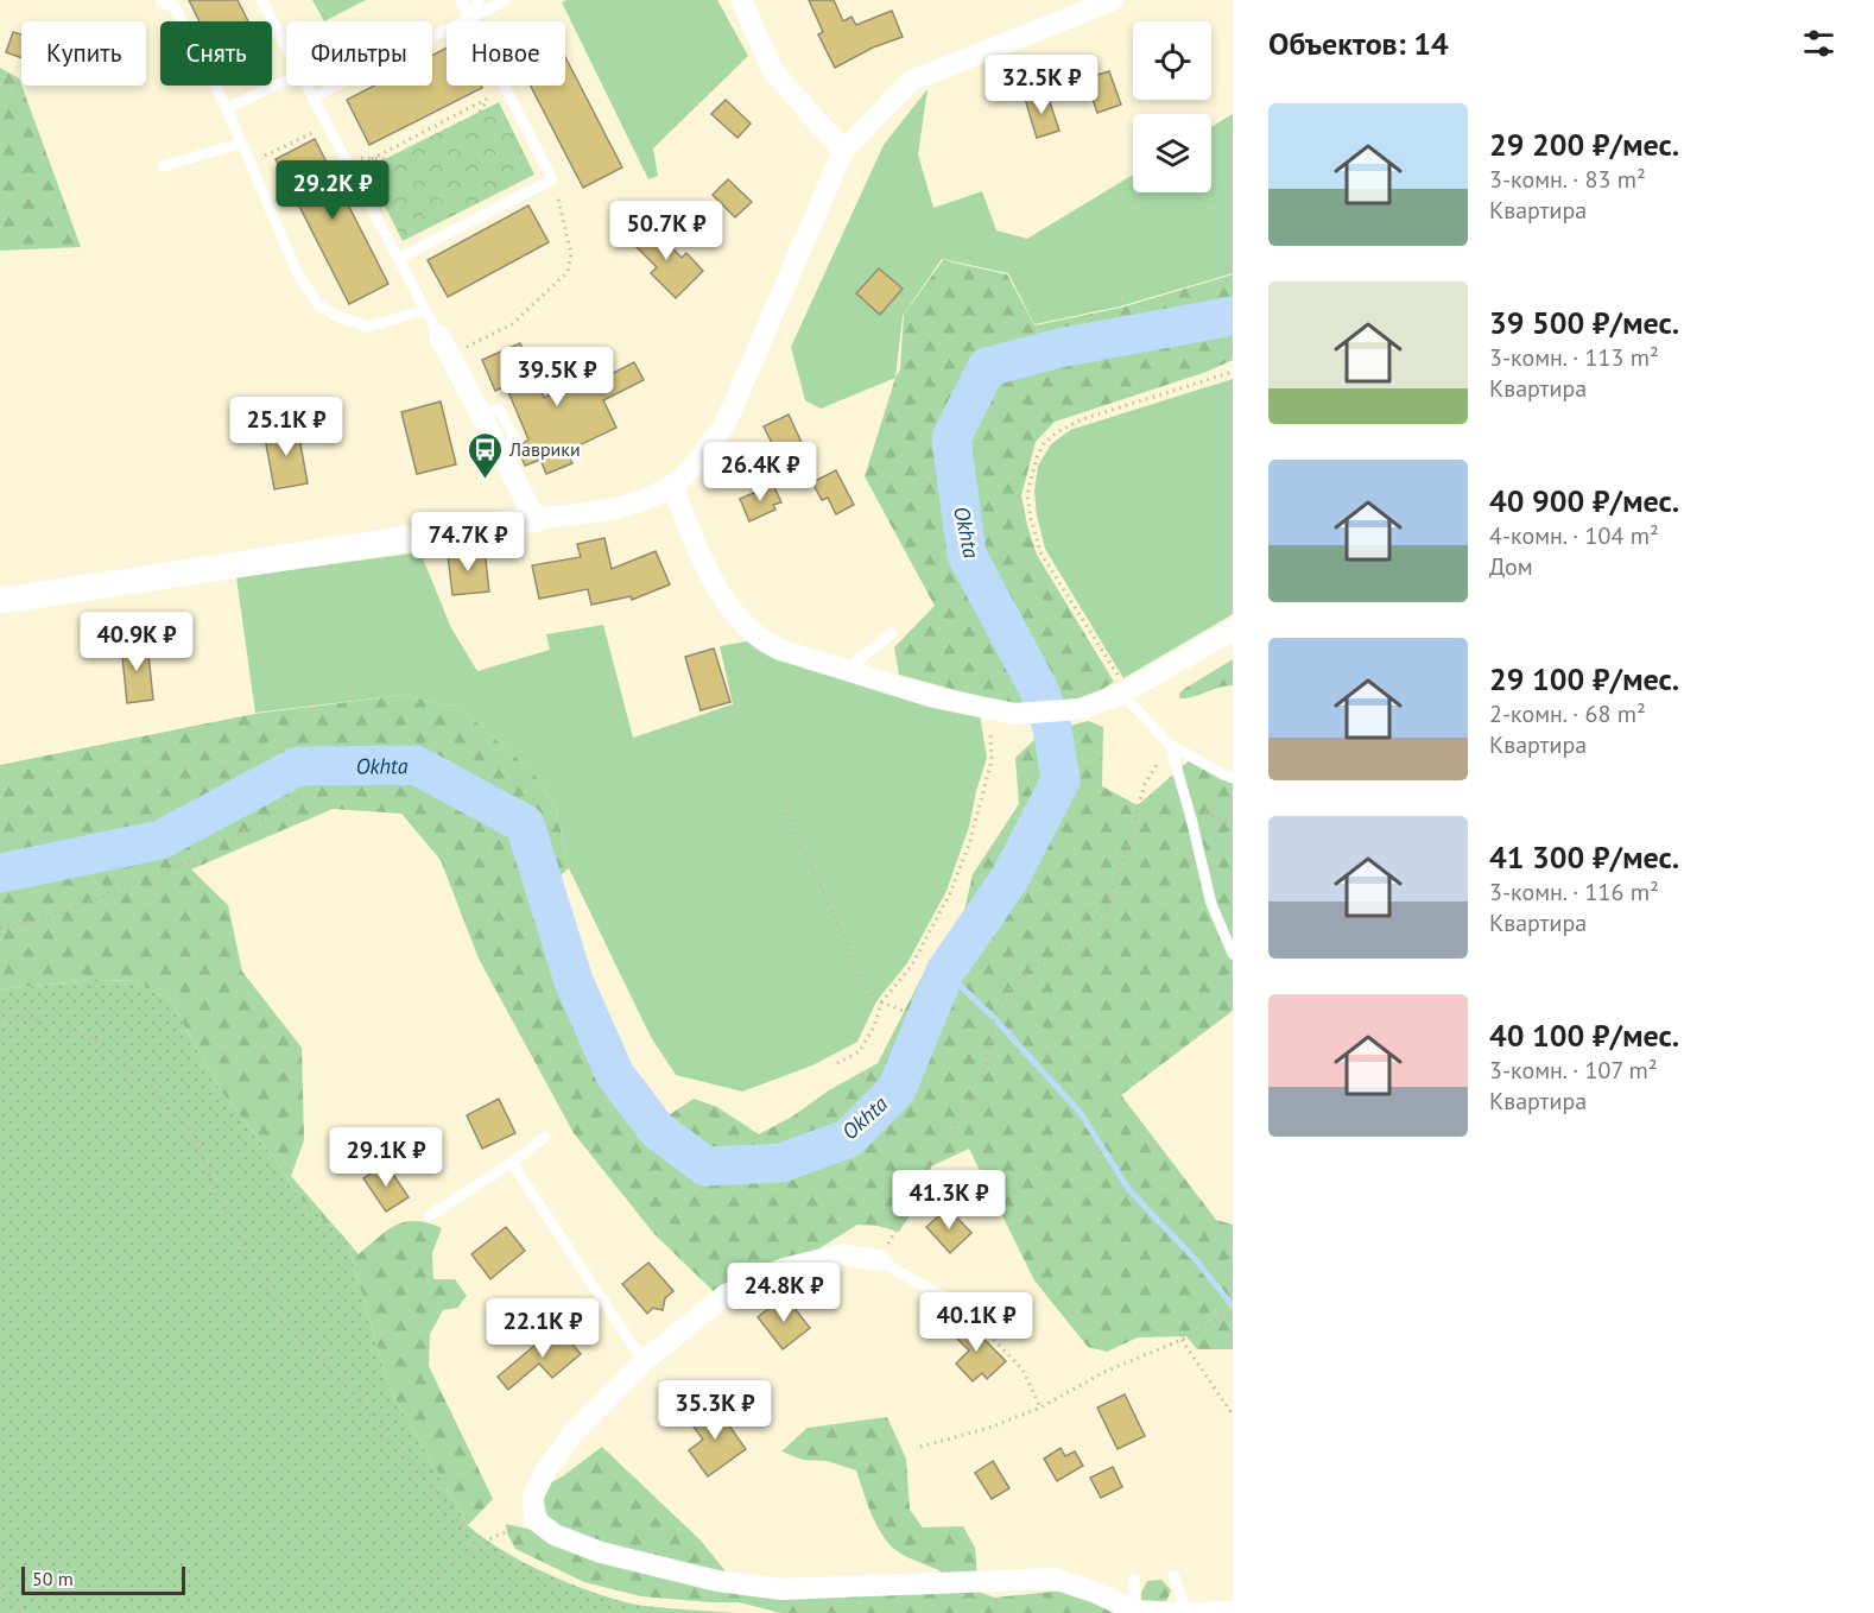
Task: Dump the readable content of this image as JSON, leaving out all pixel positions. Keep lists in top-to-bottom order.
{
  "water": ["Okhta"],
  "places": {
    "bus stop": ["Лаврики"]
  },
  "scale_bar": "50 m",
  "page": {
    "heading": "Объектов: 14",
    "chip": [
      "Купить",
      "Снять",
      "Фильтры",
      "Новое"
    ],
    "price": [
      "32.5K ₽",
      "29.2K ₽",
      "50.7K ₽",
      "39.5K ₽",
      "25.1K ₽",
      "26.4K ₽",
      "74.7K ₽",
      "40.9K ₽",
      "29.1K ₽",
      "41.3K ₽",
      "24.8K ₽",
      "40.1K ₽",
      "22.1K ₽",
      "35.3K ₽"
    ],
    "list": [
      {
        "name": "29 200 ₽/мес.",
        "note": "3-комн. · 83 m² · Квартира"
      },
      {
        "name": "39 500 ₽/мес.",
        "note": "3-комн. · 113 m² · Квартира"
      },
      {
        "name": "40 900 ₽/мес.",
        "note": "4-комн. · 104 m² · Дом"
      },
      {
        "name": "29 100 ₽/мес.",
        "note": "2-комн. · 68 m² · Квартира"
      },
      {
        "name": "41 300 ₽/мес.",
        "note": "3-комн. · 116 m² · Квартира"
      },
      {
        "name": "40 100 ₽/мес.",
        "note": "3-комн. · 107 m² · Квартира"
      }
    ],
    "scale": "50 m"
  }
}
